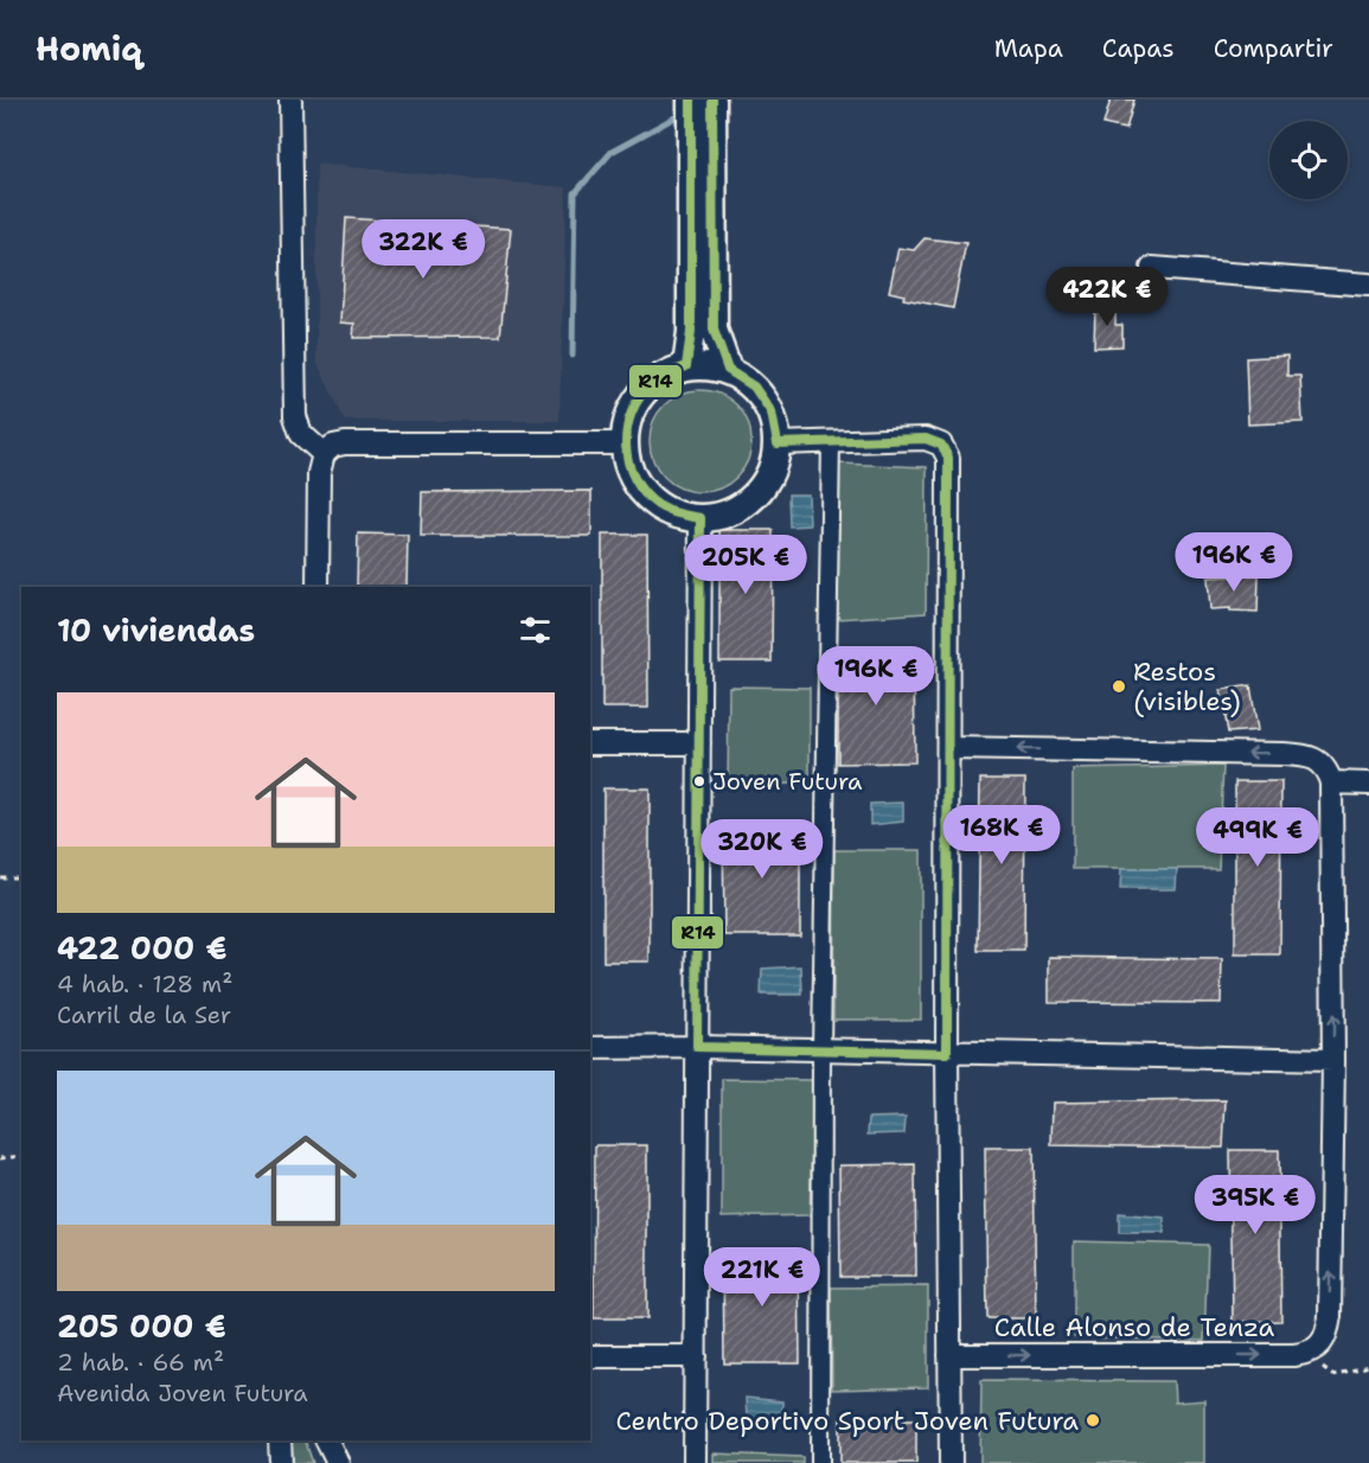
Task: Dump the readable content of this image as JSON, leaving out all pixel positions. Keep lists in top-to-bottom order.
{
  "streets": {
    "street": ["Calle Alonso de Tenza"]
  },
  "one_way": ["Calle Alonso de Tenza"],
  "places": ["Restos (visibles)", "Joven Futura", "Centro Deportivo Sport Joven Futura"],
  "lines": ["transit line R14"],
  "page": {
    "header": "Homiq",
    "nav": ["Mapa", "Capas", "Compartir"],
    "price": [
      "322K €",
      "422K €",
      "196K €",
      "205K €",
      "196K €",
      "168K €",
      "499K €",
      "320K €",
      "395K €",
      "221K €"
    ],
    "heading": "10 viviendas",
    "list": [
      {
        "name": "422 000 €",
        "note": "4 hab. · 128 m² · Carril de la Ser"
      },
      {
        "name": "205 000 €",
        "note": "2 hab. · 66 m² · Avenida Joven Futura"
      }
    ]
  }
}
